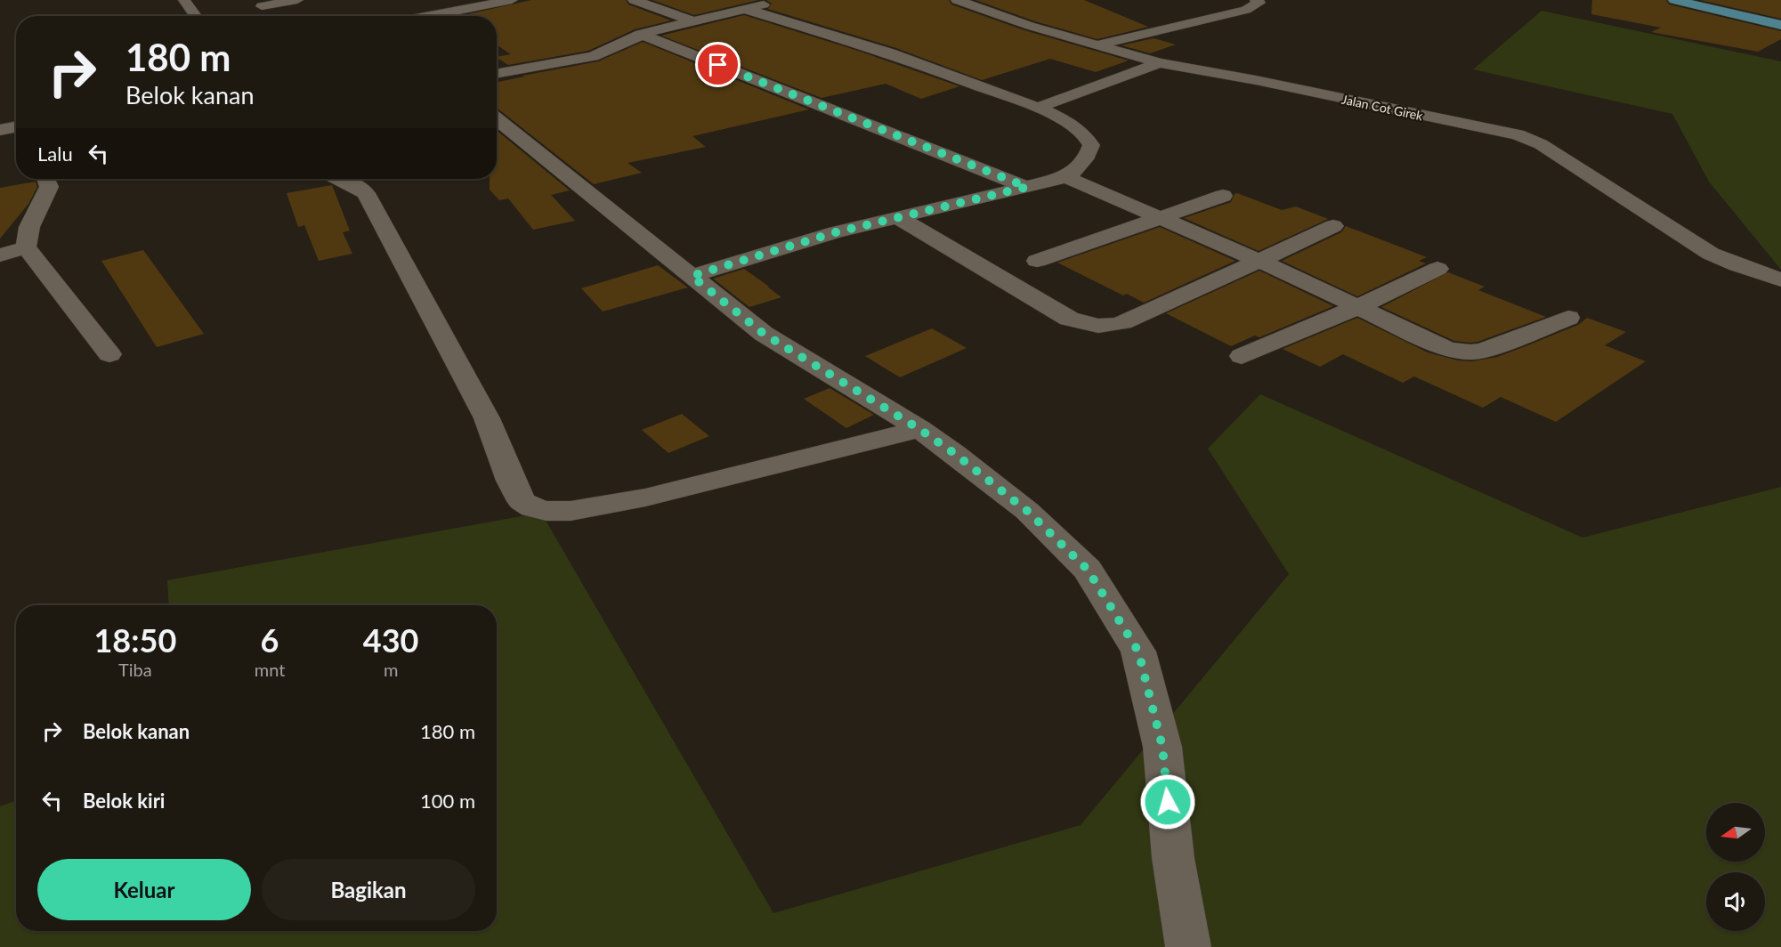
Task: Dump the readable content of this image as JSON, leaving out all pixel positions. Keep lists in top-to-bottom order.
{
  "streets": {
    "street": ["Jalan Cot Girek"]
  },
  "north": "left",
  "page": {
    "turn": ["180 m", "Belok kanan"],
    "then": "Lalu",
    "eta": [
      "18:50",
      "Tiba",
      "6",
      "mnt",
      "430",
      "m"
    ],
    "list": [
      {
        "name": "Belok kanan",
        "value": "180 m"
      },
      {
        "name": "Belok kiri",
        "value": "100 m"
      }
    ],
    "buttons": ["Keluar", "Bagikan"]
  }
}
